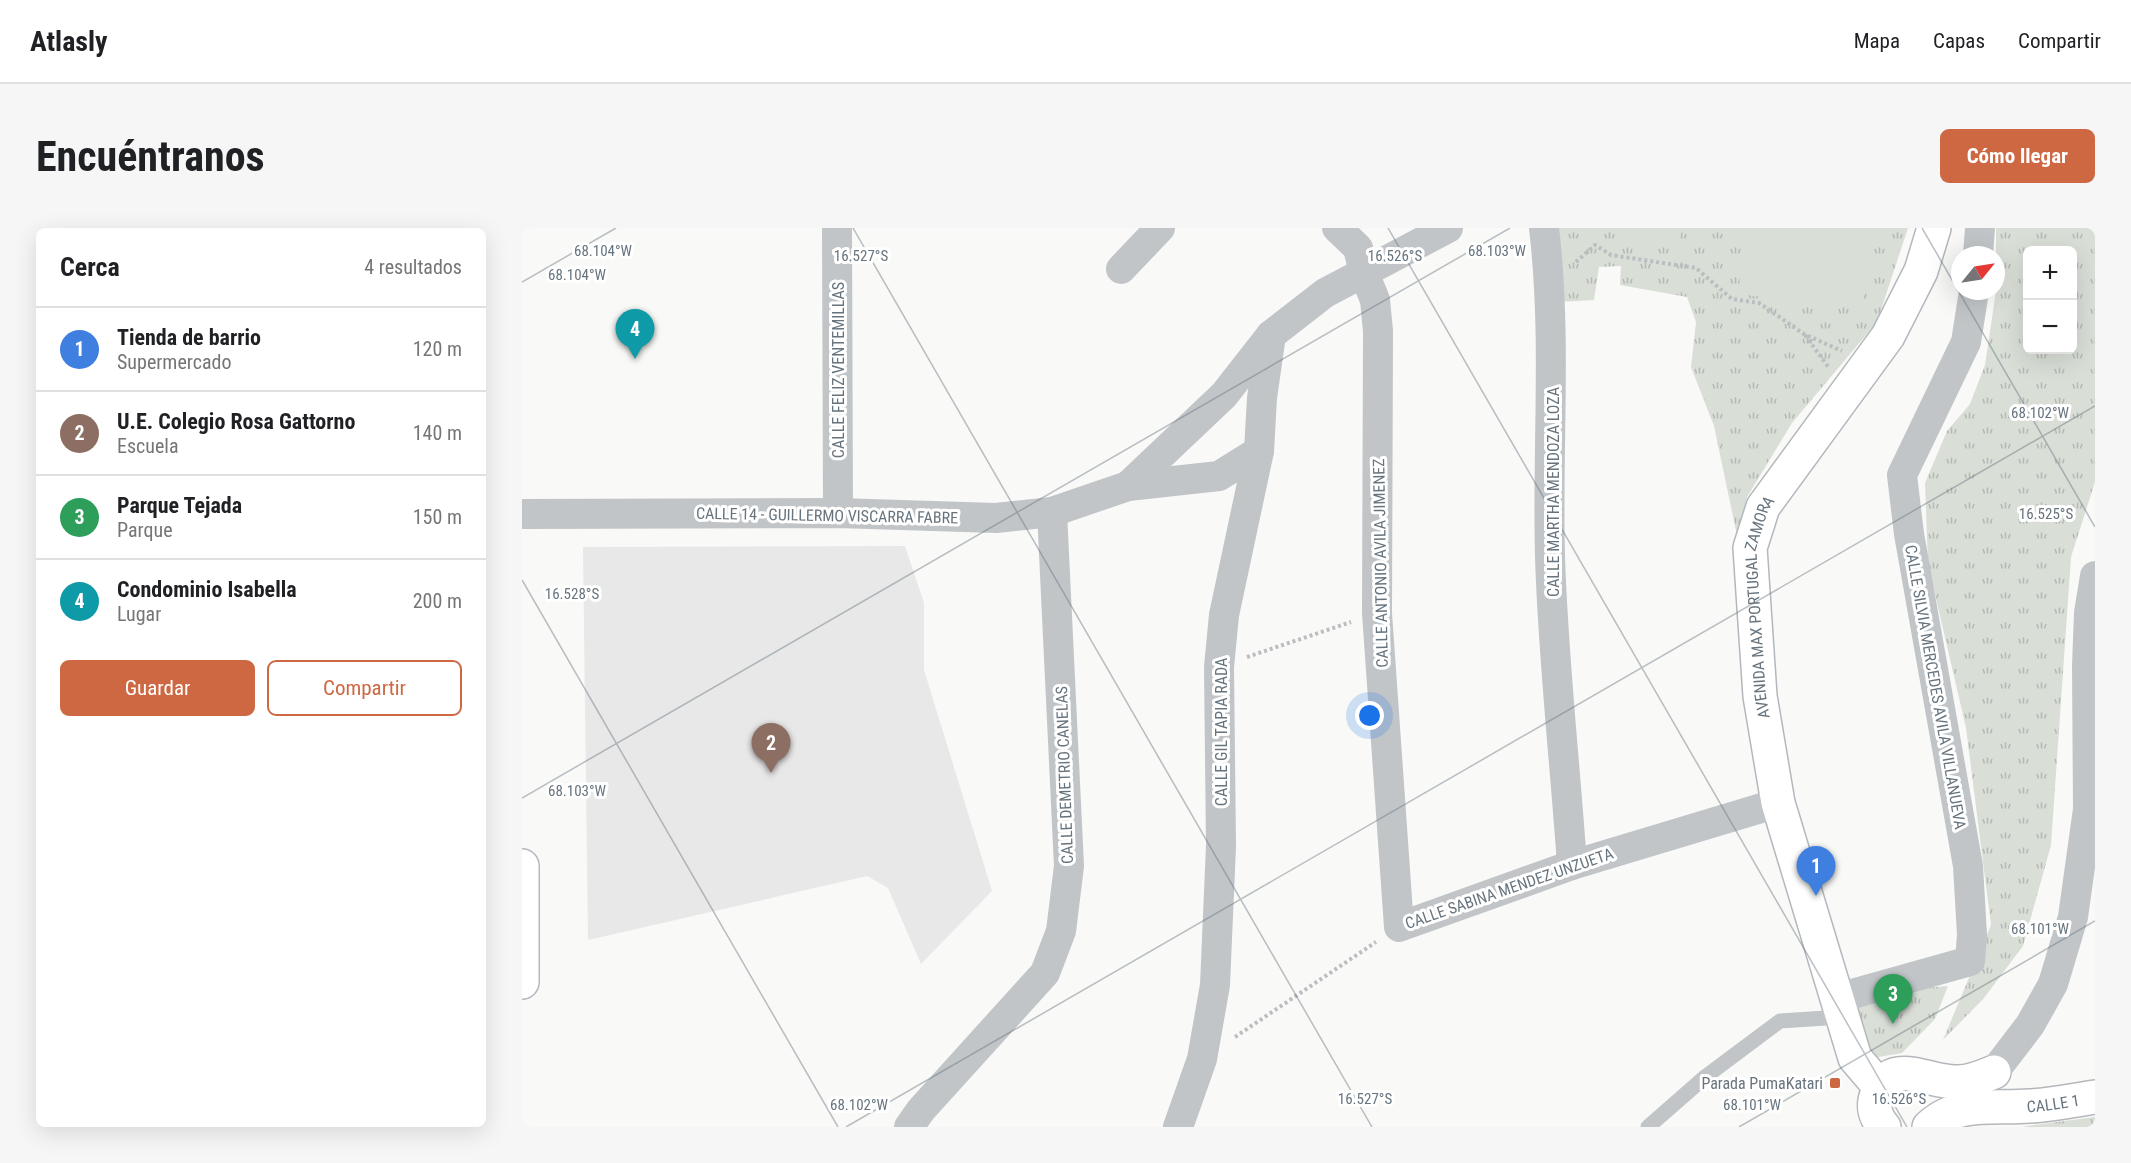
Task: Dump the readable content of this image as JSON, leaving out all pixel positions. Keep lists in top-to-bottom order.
{
  "streets": {
    "main road": ["AVENIDA MAX PORTUGAL ZAMORA", "CALLE 1"],
    "street": [
      "CALLE FELIZ VENTEMILLAS",
      "CALLE MARTHA MENDOZA LOZA",
      "CALLE 14 - GUILLERMO VISCARRA FABRE",
      "CALLE ANTONIO AVILA JIMENEZ",
      "CALLE SILVIA MERCEDES AVILA VILLANUEVA",
      "CALLE GIL TAPIA RADA",
      "CALLE DEMETRIO CANELAS",
      "CALLE SABINA MENDEZ UNZUETA"
    ]
  },
  "crossings": [
    ["CALLE FELIZ VENTEMILLAS", "CALLE 14 - GUILLERMO VISCARRA FABRE"],
    ["CALLE MARTHA MENDOZA LOZA", "CALLE SABINA MENDEZ UNZUETA"],
    ["CALLE 14 - GUILLERMO VISCARRA FABRE", "CALLE ANTONIO AVILA JIMENEZ"],
    ["CALLE 14 - GUILLERMO VISCARRA FABRE", "CALLE GIL TAPIA RADA"],
    ["CALLE 14 - GUILLERMO VISCARRA FABRE", "CALLE DEMETRIO CANELAS"],
    ["CALLE ANTONIO AVILA JIMENEZ", "CALLE SABINA MENDEZ UNZUETA"],
    ["AVENIDA MAX PORTUGAL ZAMORA", "CALLE SILVIA MERCEDES AVILA VILLANUEVA"],
    ["AVENIDA MAX PORTUGAL ZAMORA", "CALLE SABINA MENDEZ UNZUETA"],
    ["CALLE GIL TAPIA RADA", "CALLE SABINA MENDEZ UNZUETA"]
  ],
  "places": {
    "transit": ["Parada PumaKatari"]
  },
  "north": "top right",
  "page": {
    "header": "Atlasly",
    "nav": ["Mapa", "Capas", "Compartir"],
    "buttons": [
      "Cómo llegar",
      ["Guardar", "Compartir"]
    ],
    "title": "Encuéntranos",
    "heading": ["Cerca", "4 resultados"],
    "map_buttons": ["+", "−"],
    "list": [
      {
        "mark": "1",
        "name": "Tienda de barrio",
        "note": "Supermercado",
        "value": "120 m"
      },
      {
        "mark": "2",
        "name": "U.E. Colegio Rosa Gattorno",
        "note": "Escuela",
        "value": "140 m"
      },
      {
        "mark": "3",
        "name": "Parque Tejada",
        "note": "Parque",
        "value": "150 m"
      },
      {
        "mark": "4",
        "name": "Condominio Isabella",
        "note": "Lugar",
        "value": "200 m"
      }
    ],
    "pins": [
      "4",
      "2",
      "1",
      "3"
    ]
  },
  "coordinates": [
    "68.104°W",
    "68.103°W",
    "16.527°S",
    "16.526°S",
    "68.102°W",
    "16.525°S",
    "16.528°S",
    "68.101°W"
  ]
}
